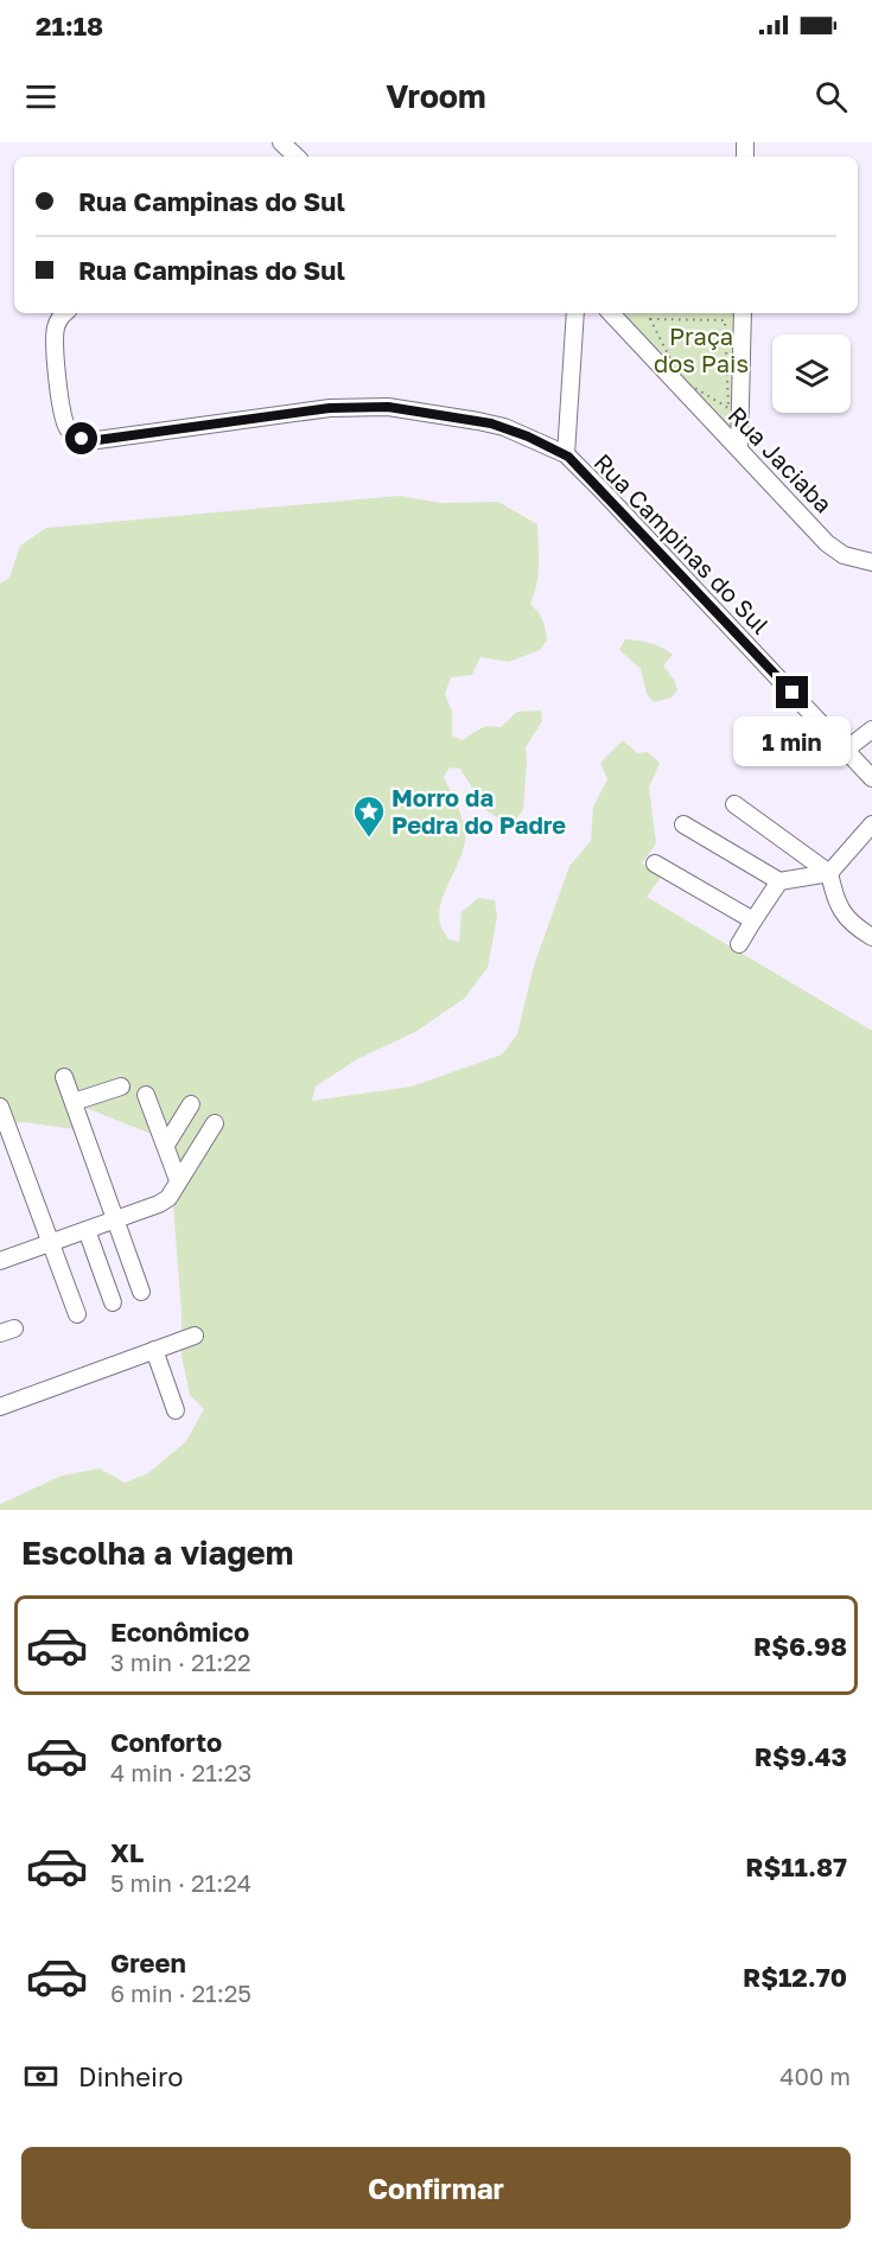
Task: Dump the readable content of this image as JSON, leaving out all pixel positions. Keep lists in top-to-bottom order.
{
  "streets": {
    "street": ["Rua Jaciaba", "Rua Campinas do Sul"]
  },
  "parks": ["Praça dos Pais"],
  "places": {
    "place": ["Morro da Pedra do Padre"]
  },
  "page": {
    "status": "21:18",
    "header": "Vroom",
    "banner": ["Rua Campinas do Sul", "Rua Campinas do Sul"],
    "bubble": "1 min",
    "heading": "Escolha a viagem",
    "list": [
      {
        "name": "Econômico",
        "note": "3 min · 21:22",
        "value": "R$6.98"
      },
      {
        "name": "Conforto",
        "note": "4 min · 21:23",
        "value": "R$9.43"
      },
      {
        "name": "XL",
        "note": "5 min · 21:24",
        "value": "R$11.87"
      },
      {
        "name": "Green",
        "note": "6 min · 21:25",
        "value": "R$12.70"
      }
    ],
    "pay": ["Dinheiro", "400 m"],
    "buttons": "Confirmar"
  }
}
